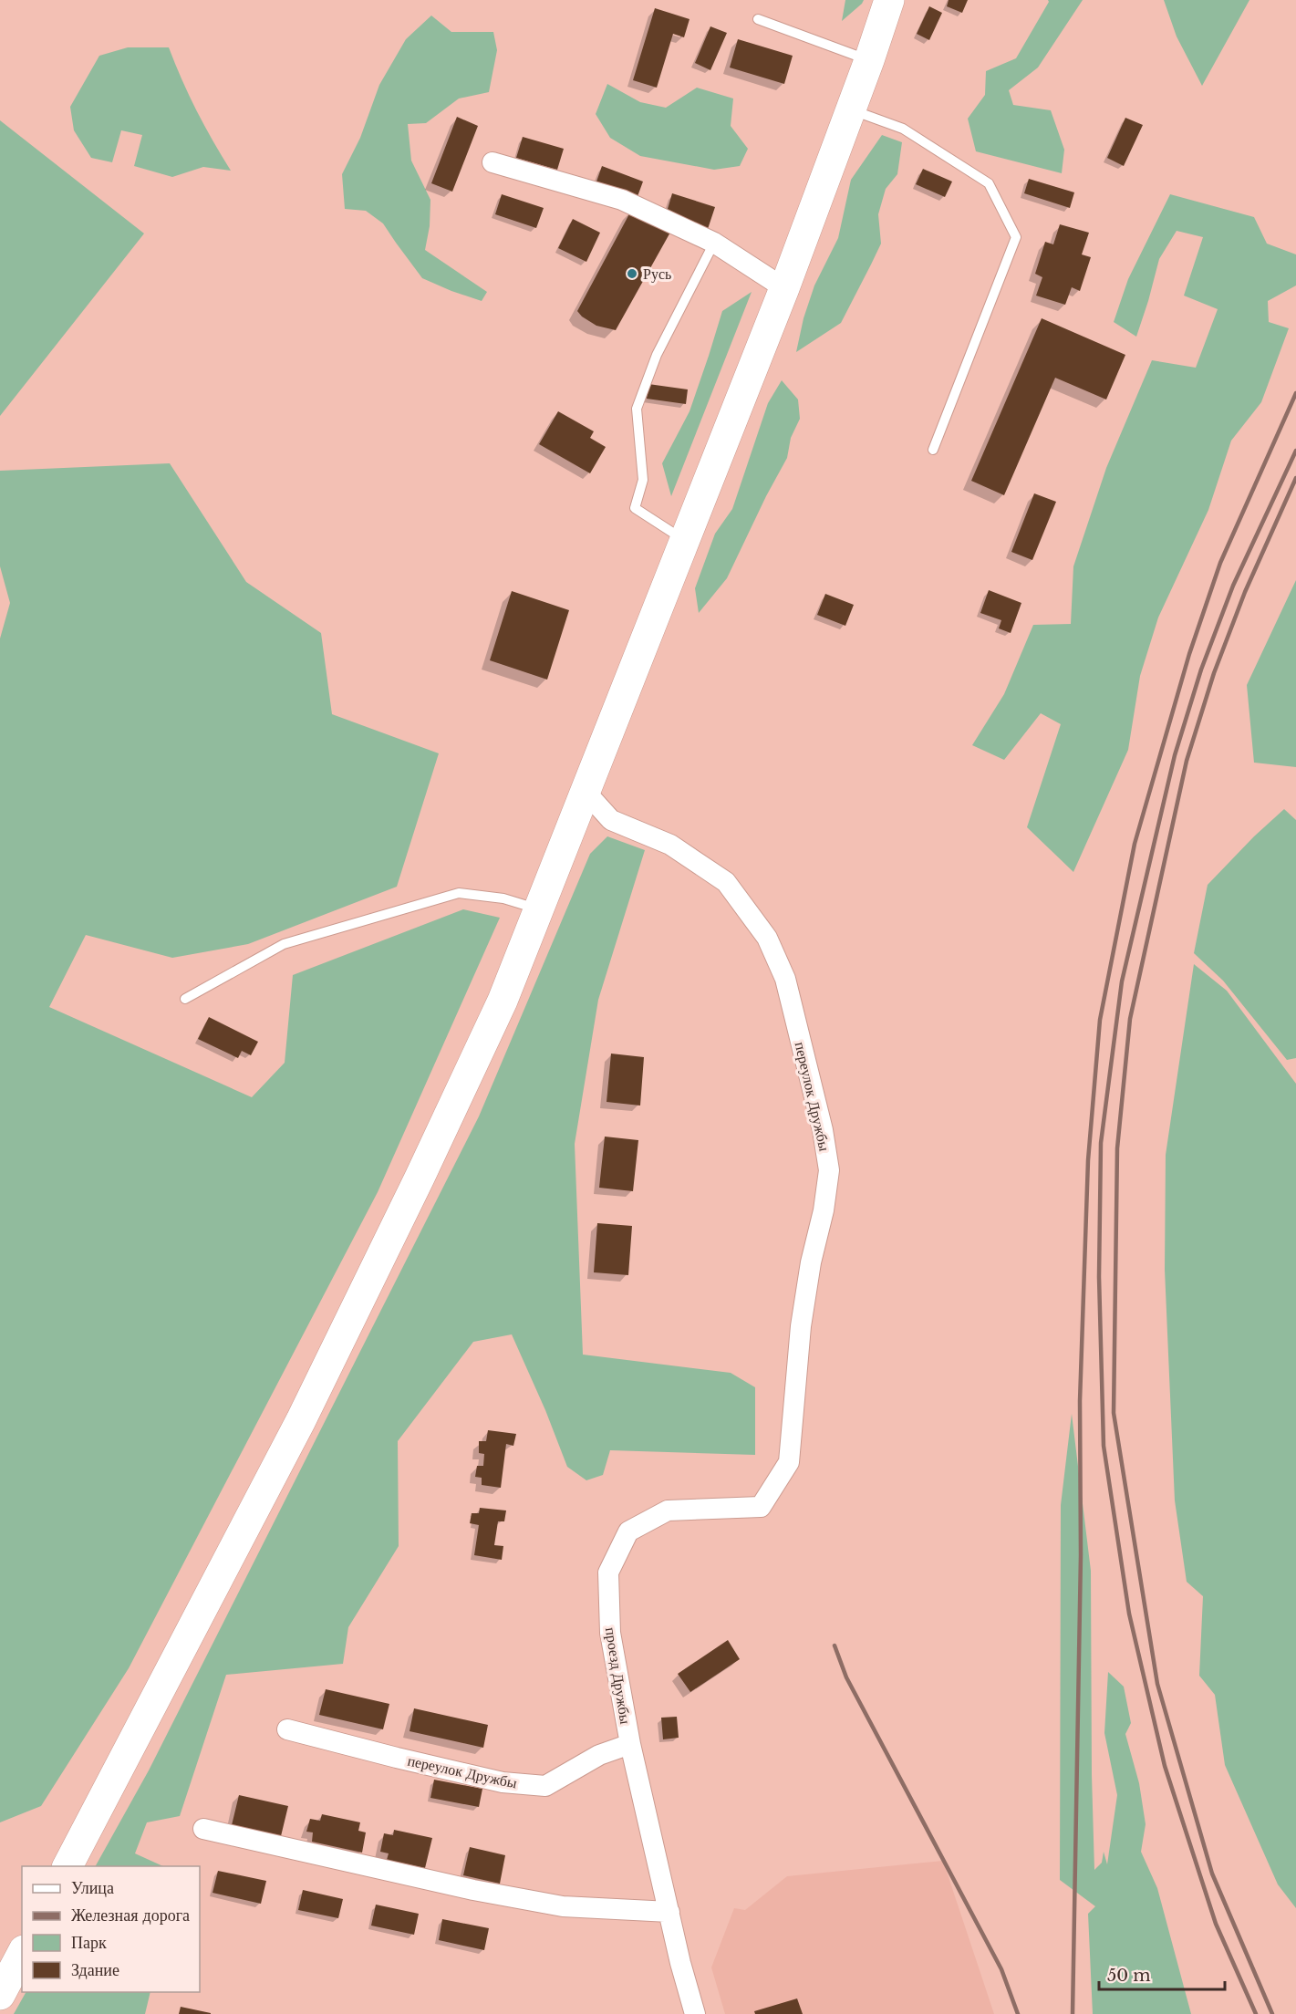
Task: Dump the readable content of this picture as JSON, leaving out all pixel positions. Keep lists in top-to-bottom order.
{
  "streets": {
    "street": ["переулок Дружбы", "проезд Дружбы"]
  },
  "crossings": [
    ["переулок Дружбы", "проезд Дружбы"]
  ],
  "places": ["Русь"],
  "legend": [
    "Улица",
    "Железная дорога",
    "Парк",
    "Здание"
  ],
  "scale_bar": "50 m"
}
